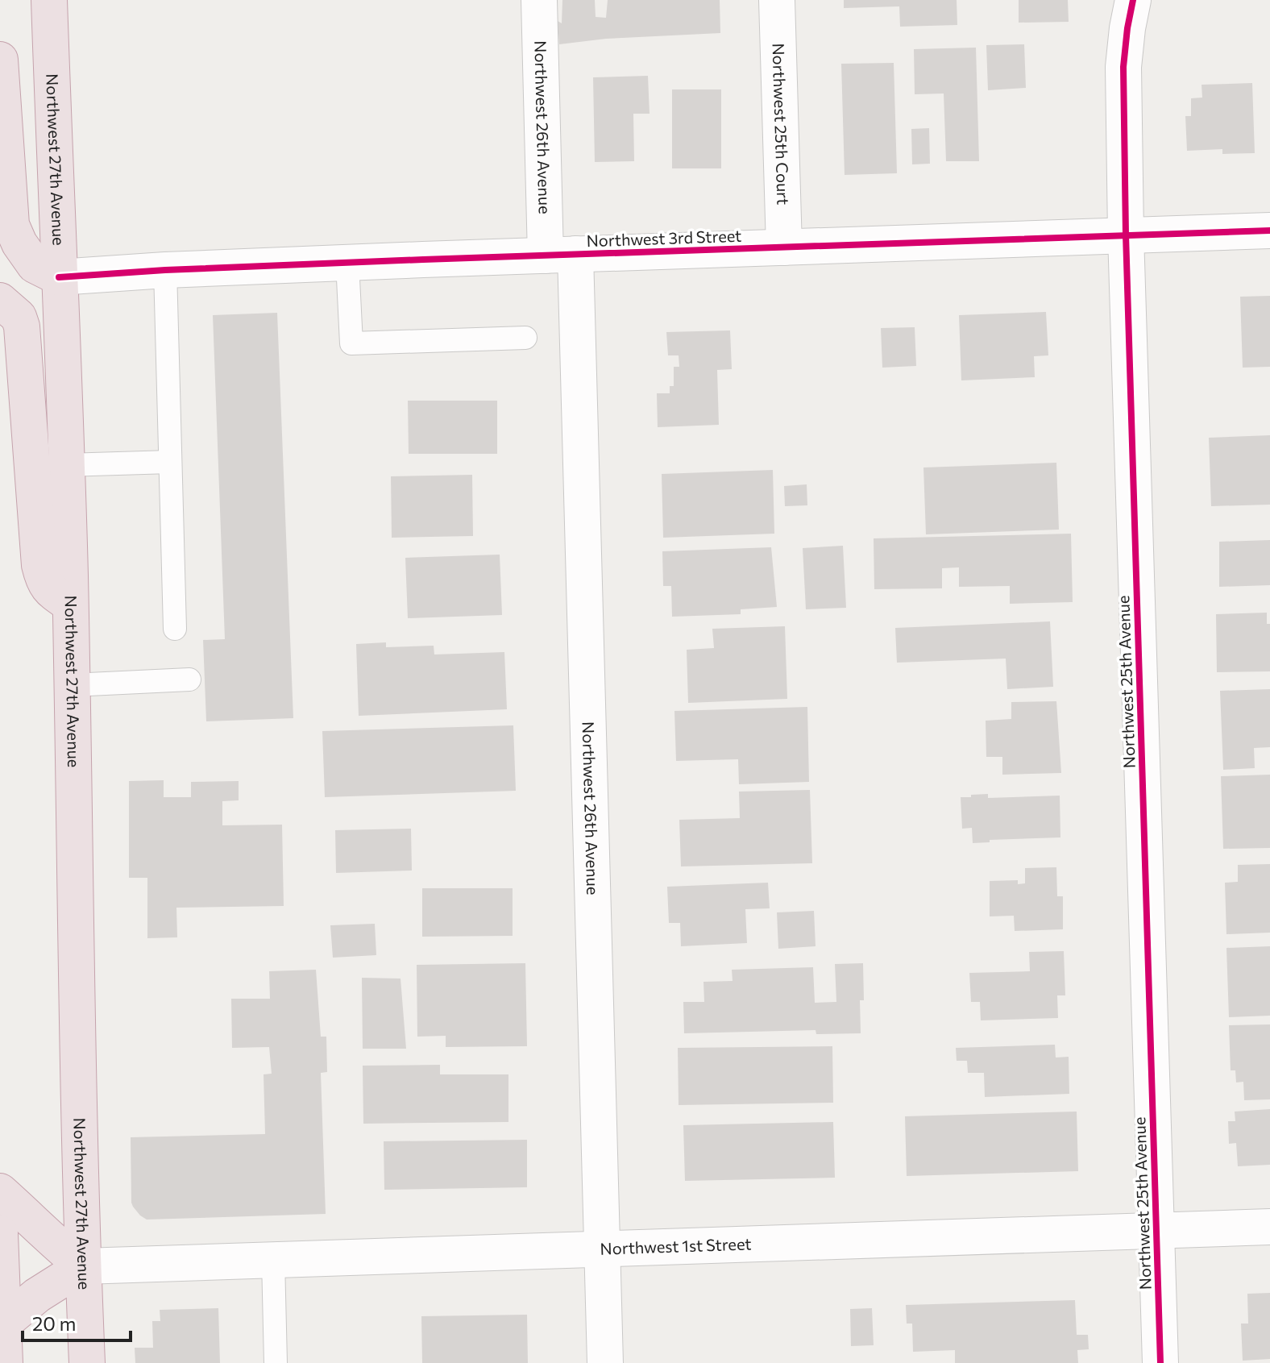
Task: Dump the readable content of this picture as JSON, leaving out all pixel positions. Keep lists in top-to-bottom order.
{
  "streets": {
    "highway": ["Northwest 27th Avenue"],
    "street": [
      "Northwest 25th Court",
      "Northwest 26th Avenue",
      "Northwest 3rd Street",
      "Northwest 25th Avenue",
      "Northwest 1st Street"
    ]
  },
  "crossings": [
    ["Northwest 25th Court", "Northwest 3rd Street"],
    ["Northwest 26th Avenue", "Northwest 3rd Street"],
    ["Northwest 26th Avenue", "Northwest 1st Street"],
    ["Northwest 27th Avenue", "Northwest 3rd Street"],
    ["Northwest 27th Avenue", "Northwest 1st Street"],
    ["Northwest 3rd Street", "Northwest 25th Avenue"],
    ["Northwest 25th Avenue", "Northwest 1st Street"]
  ],
  "scale_bar": "20 m"
}
